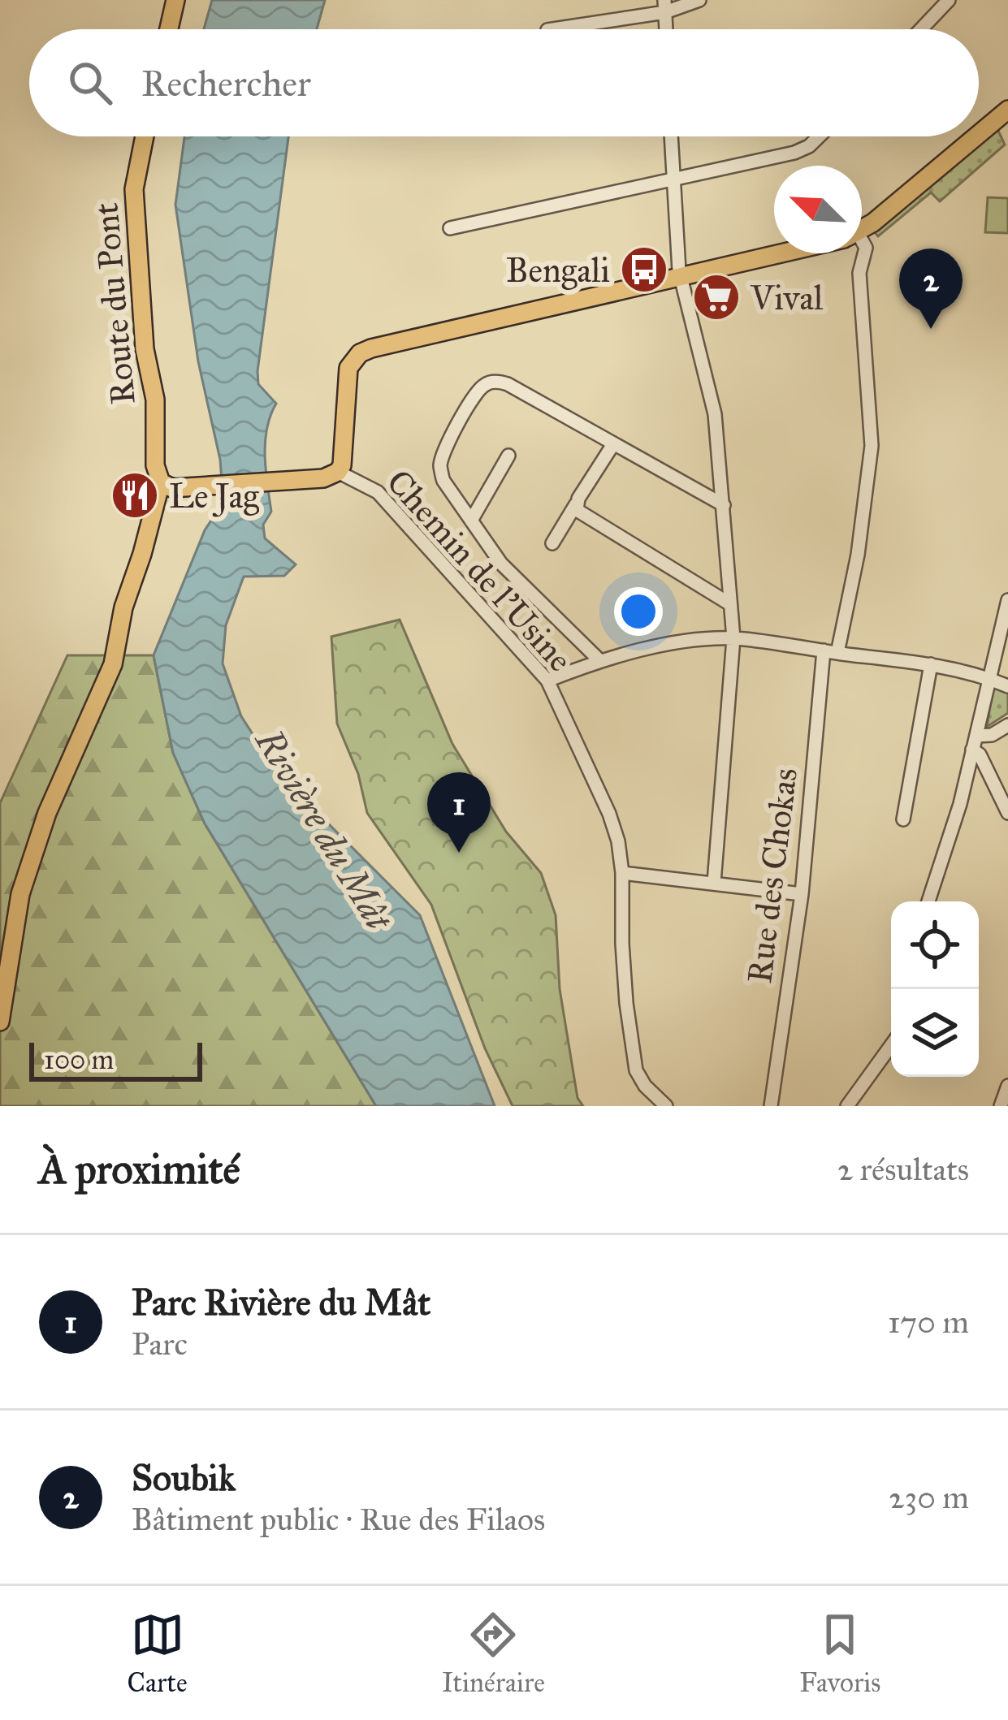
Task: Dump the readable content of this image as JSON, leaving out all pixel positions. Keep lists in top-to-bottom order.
{
  "streets": {
    "main road": ["Route du Pont"],
    "street": ["Chemin de l'Usine", "Rue des Chokas"]
  },
  "water": ["Rivière du Mât"],
  "places": {
    "bus stop": ["Bengali"],
    "supermarket": ["Vival"],
    "restaurant": ["Le Jag"]
  },
  "scale_bar": "100 m",
  "north": "top left",
  "page": {
    "search": "Rechercher",
    "pins": ["2", "1"],
    "scale": "100 m",
    "heading": ["À proximité", "2 résultats"],
    "list": [
      {
        "mark": "1",
        "name": "Parc Rivière du Mât",
        "note": "Parc",
        "value": "170 m"
      },
      {
        "mark": "2",
        "name": "Soubik",
        "note": "Bâtiment public · Rue des Filaos",
        "value": "230 m"
      }
    ],
    "nav": ["Carte", "Itinéraire", "Favoris"]
  }
}
